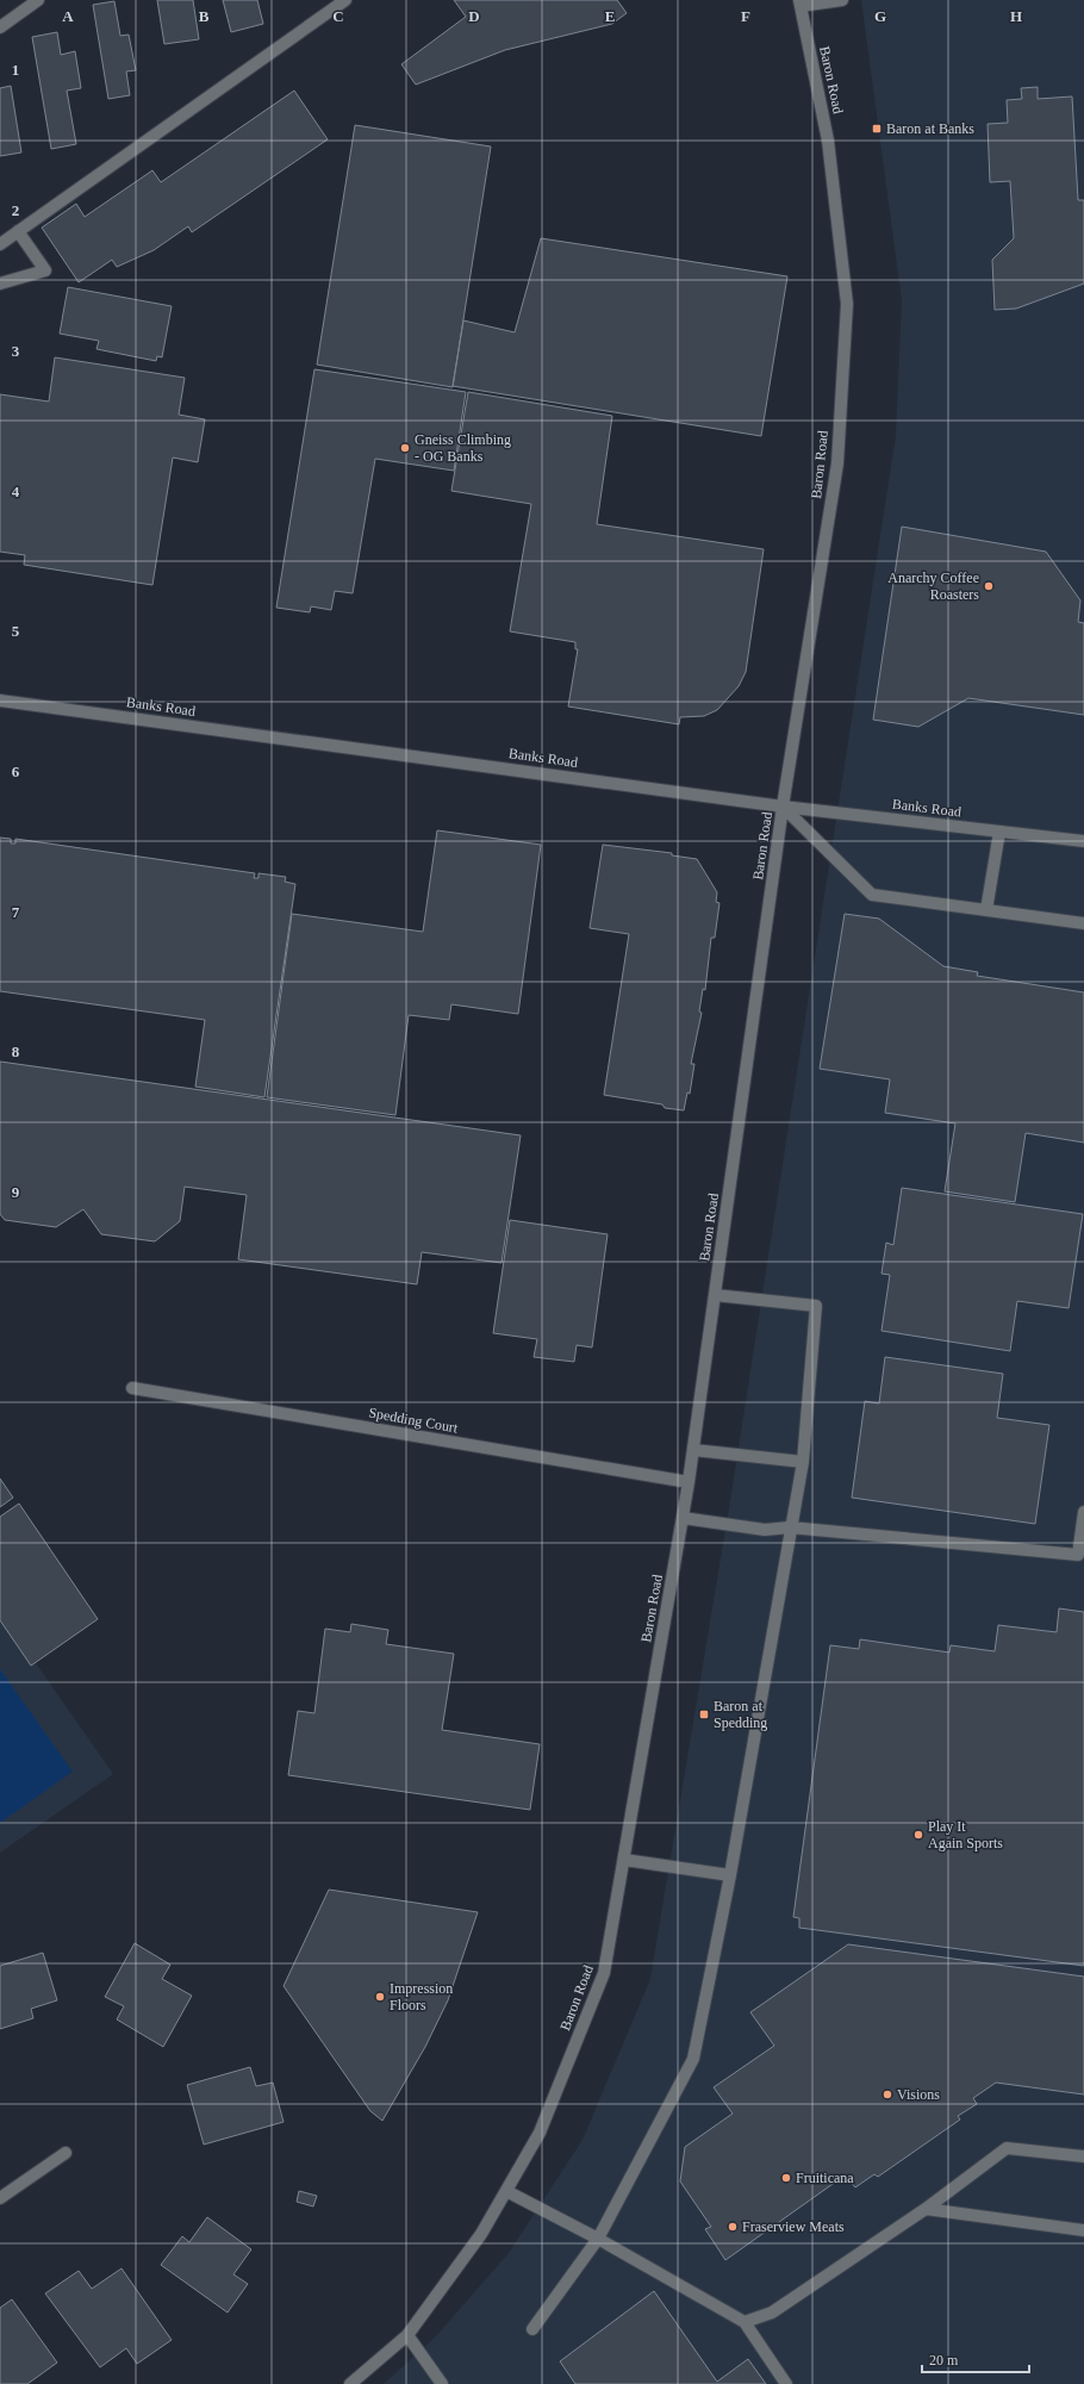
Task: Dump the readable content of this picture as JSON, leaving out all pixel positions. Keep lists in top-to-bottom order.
{
  "streets": {
    "street": ["Baron Road", "Banks Road", "Spedding Court"]
  },
  "crossings": [
    ["Baron Road", "Banks Road"],
    ["Baron Road", "Spedding Court"]
  ],
  "places": {
    "transit": ["Baron at Banks", "Baron at Spedding"],
    "other": [
      "Gneiss Climbing - OG Banks",
      "Anarchy Coffee Roasters",
      "Play It Again Sports",
      "Impression Floors",
      "Visions",
      "Fruiticana",
      "Fraserview Meats"
    ]
  },
  "scale_bar": "20 m",
  "grid": {
    "columns": [
      "A",
      "B",
      "C",
      "D",
      "E",
      "F",
      "G",
      "H"
    ],
    "rows": [
      "1",
      "2",
      "3",
      "4",
      "5",
      "6",
      "7",
      "8",
      "9"
    ]
  }
}
